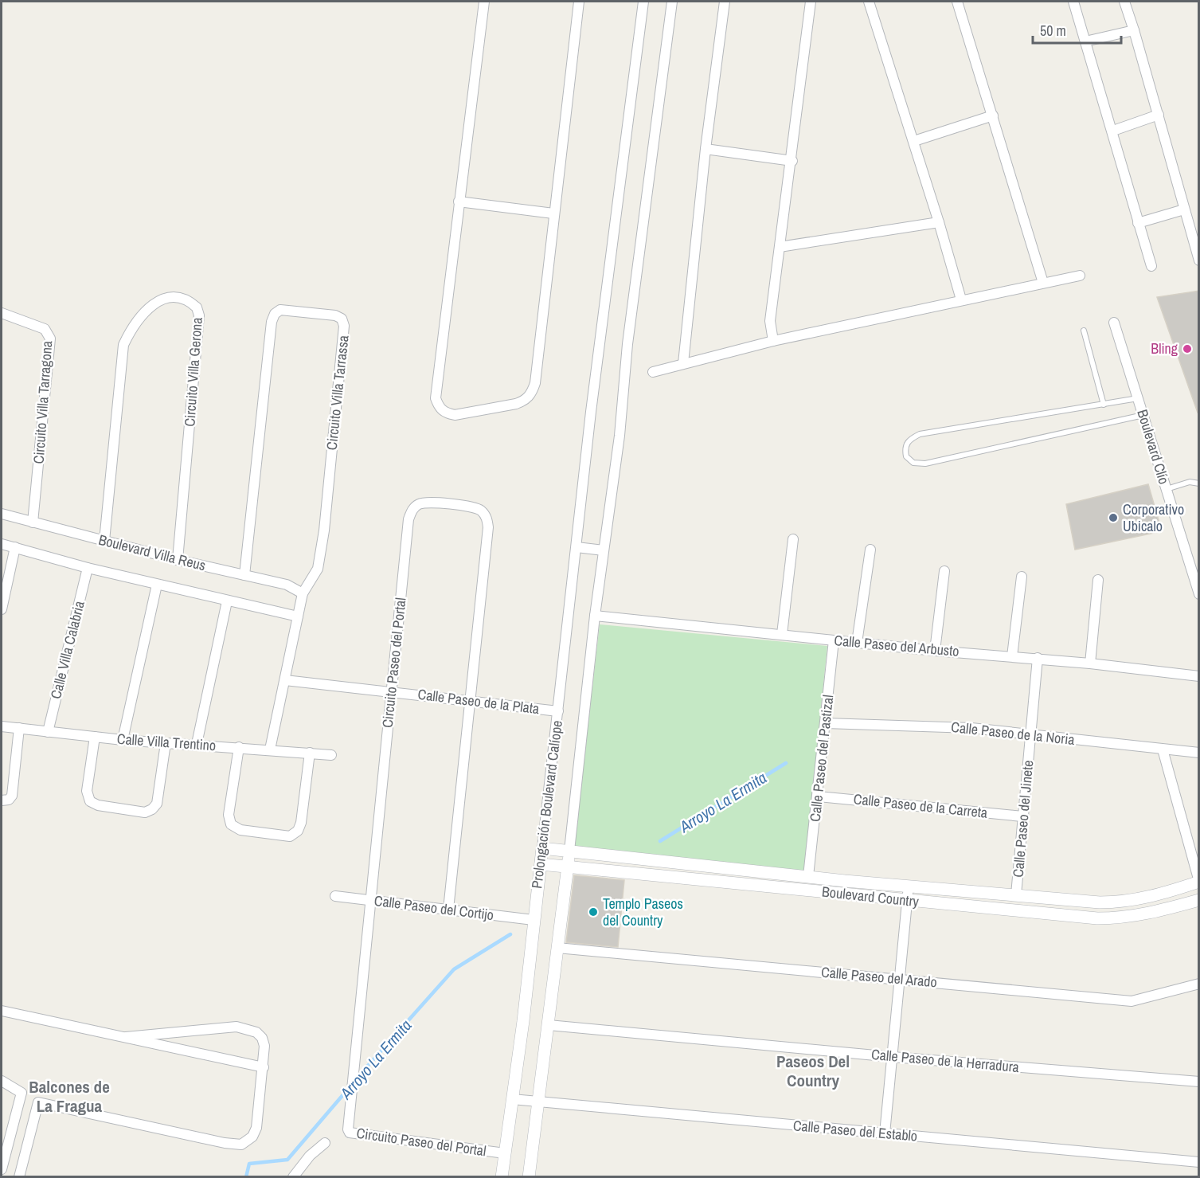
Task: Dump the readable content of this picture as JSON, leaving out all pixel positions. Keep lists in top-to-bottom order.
{
  "streets": {
    "street": [
      "Circuito Villa Gerona",
      "Circuito Villa Tarrassa",
      "Circuito Villa Tarragona",
      "Boulevard Clío",
      "Boulevard Villa Reus",
      "Calle Paseo del Arbusto",
      "Calle Villa Calabria",
      "Circuito Paseo del Portal",
      "Calle Paseo de la Plata",
      "Calle Paseo de la Noria",
      "Calle Villa Trentino",
      "Calle Paseo del Pastizal",
      "Prolongación Boulevard Calíope",
      "Calle Paseo de la Carreta",
      "Calle Paseo del Jinete",
      "Boulevard Country",
      "Calle Paseo del Cortijo",
      "Calle Paseo del Arado",
      "Calle Paseo de la Herradura",
      "Calle Paseo del Establo"
    ]
  },
  "crossings": [
    ["Circuito Villa Gerona", "Boulevard Villa Reus"],
    ["Circuito Villa Tarrassa", "Boulevard Villa Reus"],
    ["Circuito Villa Tarragona", "Boulevard Villa Reus"],
    ["Boulevard Villa Reus", "Calle Villa Calabria"],
    ["Calle Paseo del Arbusto", "Calle Paseo del Pastizal"],
    ["Calle Paseo del Arbusto", "Prolongación Boulevard Calíope"],
    ["Calle Paseo del Arbusto", "Calle Paseo del Jinete"],
    ["Calle Villa Calabria", "Calle Villa Trentino"],
    ["Circuito Paseo del Portal", "Calle Paseo de la Plata"],
    ["Circuito Paseo del Portal", "Prolongación Boulevard Calíope"],
    ["Circuito Paseo del Portal", "Calle Paseo del Cortijo"],
    ["Calle Paseo de la Plata", "Prolongación Boulevard Calíope"],
    ["Calle Paseo de la Noria", "Calle Paseo del Pastizal"],
    ["Calle Paseo de la Noria", "Calle Paseo del Jinete"],
    ["Calle Paseo del Pastizal", "Calle Paseo de la Carreta"],
    ["Calle Paseo del Pastizal", "Boulevard Country"],
    ["Prolongación Boulevard Calíope", "Boulevard Country"],
    ["Prolongación Boulevard Calíope", "Calle Paseo del Cortijo"],
    ["Prolongación Boulevard Calíope", "Calle Paseo del Arado"],
    ["Prolongación Boulevard Calíope", "Calle Paseo de la Herradura"],
    ["Prolongación Boulevard Calíope", "Calle Paseo del Establo"],
    ["Calle Paseo de la Carreta", "Calle Paseo del Jinete"],
    ["Calle Paseo del Jinete", "Boulevard Country"]
  ],
  "districts": ["Paseos Del Country", "Balcones de La Fragua"],
  "water": ["Arroyo La Ermita"],
  "places": ["Bling", "Corporativo Ubicalo", "Templo Paseos del Country"],
  "scale_bar": "50 m"
}
